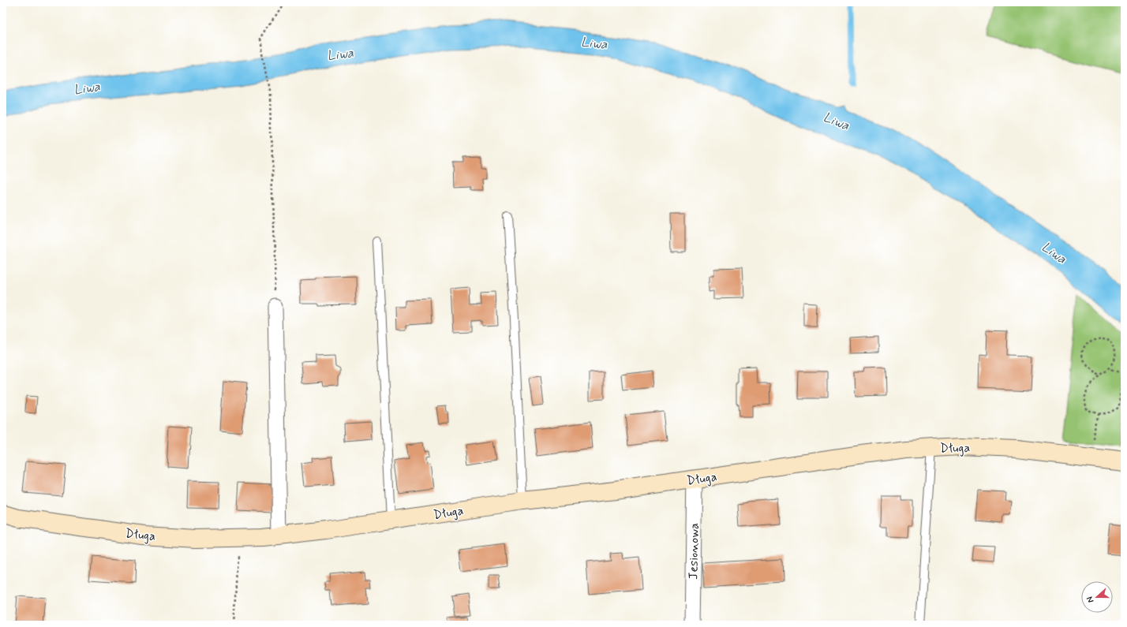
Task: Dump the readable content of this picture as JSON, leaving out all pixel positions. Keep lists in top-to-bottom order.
{
  "streets": {
    "street": ["Długa", "Jesionowa"]
  },
  "crossings": [
    ["Długa", "Jesionowa"]
  ],
  "water": ["Liwa"],
  "north": "left"
}
